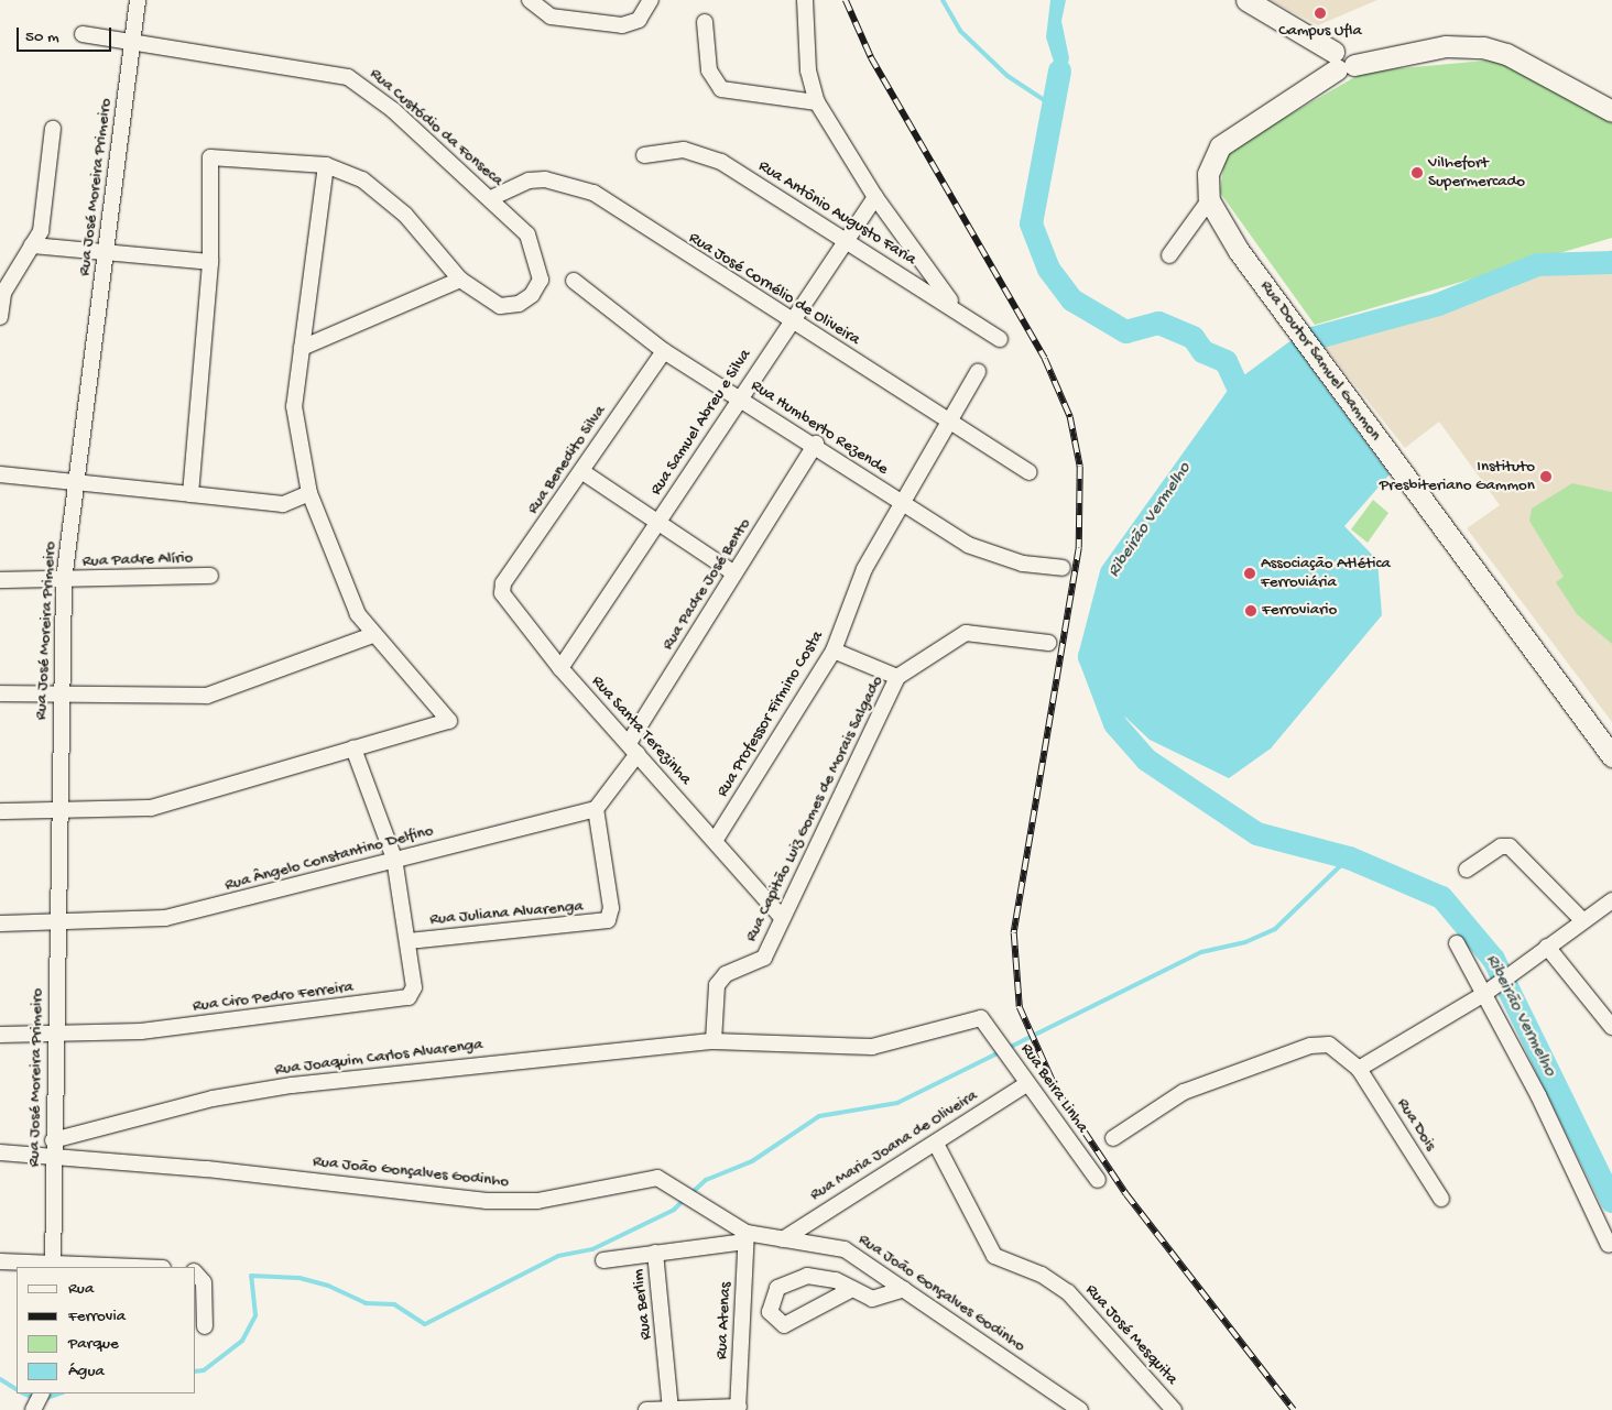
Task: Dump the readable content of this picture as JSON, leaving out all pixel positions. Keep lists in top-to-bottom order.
{
  "streets": {
    "main road": ["Rua Doutor Samuel Gammon"],
    "street": [
      "Rua Custódio da Fonseca",
      "Rua José Moreira Primeiro",
      "Rua Antônio Augusto Faria",
      "Rua José Cornélio de Oliveira",
      "Rua Samuel Abreu e Silva",
      "Rua Humberto Rezende",
      "Rua Benedito Silva",
      "Rua Padre Alírio",
      "Rua Padre José Bento",
      "Rua Professor Firmino Costa",
      "Rua Santa Terezinha",
      "Rua Capitão Luiz Gomes de Morais Salgado",
      "Rua Ângelo Constantino Delfino",
      "Rua Juliana Alvarenga",
      "Rua Ciro Pedro Ferreira",
      "Rua Joaquim Carlos Alvarenga",
      "Rua Beira Linha",
      "Rua Dois",
      "Rua Maria Joana de Oliveira",
      "Rua João Gonçalves Godinho",
      "Rua Berlim",
      "Rua Atenas",
      "Rua José Mesquita"
    ]
  },
  "crossings": [
    ["Rua Custódio da Fonseca", "Rua José Moreira Primeiro"],
    ["Rua Custódio da Fonseca", "Rua José Cornélio de Oliveira"],
    ["Rua José Moreira Primeiro", "Rua Padre Alírio"],
    ["Rua José Moreira Primeiro", "Rua Ângelo Constantino Delfino"],
    ["Rua José Moreira Primeiro", "Rua Ciro Pedro Ferreira"],
    ["Rua José Moreira Primeiro", "Rua Joaquim Carlos Alvarenga"],
    ["Rua José Moreira Primeiro", "Rua João Gonçalves Godinho"],
    ["Rua Antônio Augusto Faria", "Rua Samuel Abreu e Silva"],
    ["Rua José Cornélio de Oliveira", "Rua Samuel Abreu e Silva"],
    ["Rua José Cornélio de Oliveira", "Rua Professor Firmino Costa"],
    ["Rua Samuel Abreu e Silva", "Rua Humberto Rezende"],
    ["Rua Samuel Abreu e Silva", "Rua Santa Terezinha"],
    ["Rua Humberto Rezende", "Rua Benedito Silva"],
    ["Rua Humberto Rezende", "Rua Padre José Bento"],
    ["Rua Humberto Rezende", "Rua Professor Firmino Costa"],
    ["Rua Benedito Silva", "Rua Santa Terezinha"],
    ["Rua Padre José Bento", "Rua Santa Terezinha"],
    ["Rua Professor Firmino Costa", "Rua Santa Terezinha"],
    ["Rua Santa Terezinha", "Rua Capitão Luiz Gomes de Morais Salgado"],
    ["Rua Capitão Luiz Gomes de Morais Salgado", "Rua Joaquim Carlos Alvarenga"],
    ["Rua Ângelo Constantino Delfino", "Rua Juliana Alvarenga"],
    ["Rua Ângelo Constantino Delfino", "Rua Ciro Pedro Ferreira"],
    ["Rua Juliana Alvarenga", "Rua Ciro Pedro Ferreira"],
    ["Rua Joaquim Carlos Alvarenga", "Rua Beira Linha"],
    ["Rua Joaquim Carlos Alvarenga", "Rua João Gonçalves Godinho"],
    ["Rua Beira Linha", "Rua Maria Joana de Oliveira"],
    ["Rua Maria Joana de Oliveira", "Rua João Gonçalves Godinho"],
    ["Rua Maria Joana de Oliveira", "Rua José Mesquita"],
    ["Rua João Gonçalves Godinho", "Rua Berlim"],
    ["Rua João Gonçalves Godinho", "Rua Atenas"],
    ["Rua Berlim", "Rua Atenas"]
  ],
  "water": ["Ribeirão Vermelho"],
  "places": [
    "Campus Ufla",
    "Vilhefort Supermercado",
    "Instituto Presbiteriano Gammon",
    "Associação Atlética Ferroviária",
    "Ferroviario"
  ],
  "legend": [
    "Rua",
    "Ferrovia",
    "Parque",
    "Água"
  ],
  "scale_bar": "50 m"
}
